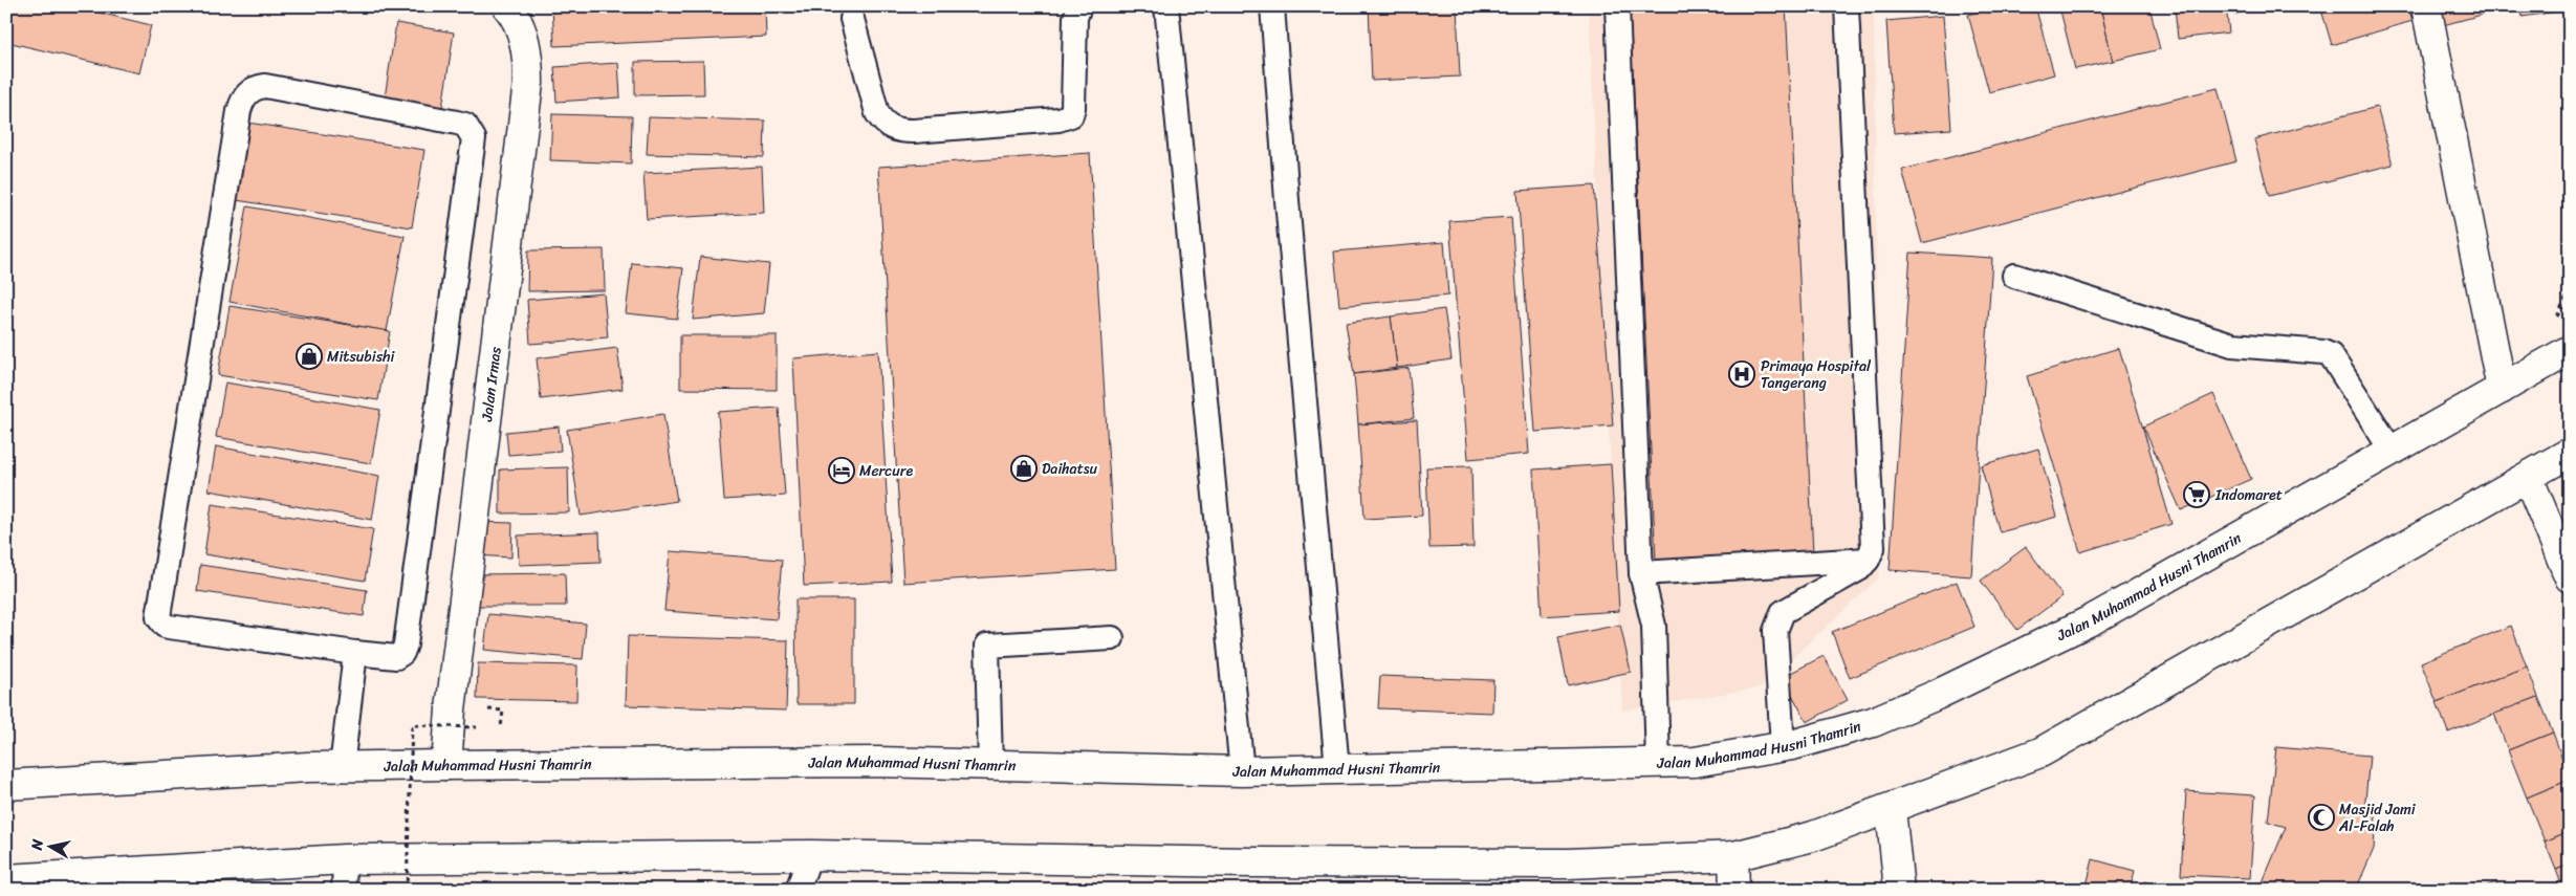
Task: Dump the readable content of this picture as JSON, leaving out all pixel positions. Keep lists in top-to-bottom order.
{
  "streets": {
    "main road": ["Jalan Irmas", "Jalan Muhammad Husni Thamrin"]
  },
  "crossings": [
    ["Jalan Irmas", "Jalan Muhammad Husni Thamrin"]
  ],
  "places": {
    "shop": ["Mitsubishi", "Daihatsu"],
    "hospital": ["Primaya Hospital Tangerang"],
    "hotel": ["Mercure"],
    "supermarket": ["Indomaret"],
    "mosque": ["Masjid Jami Al-Falah"]
  },
  "north": "left"
}
